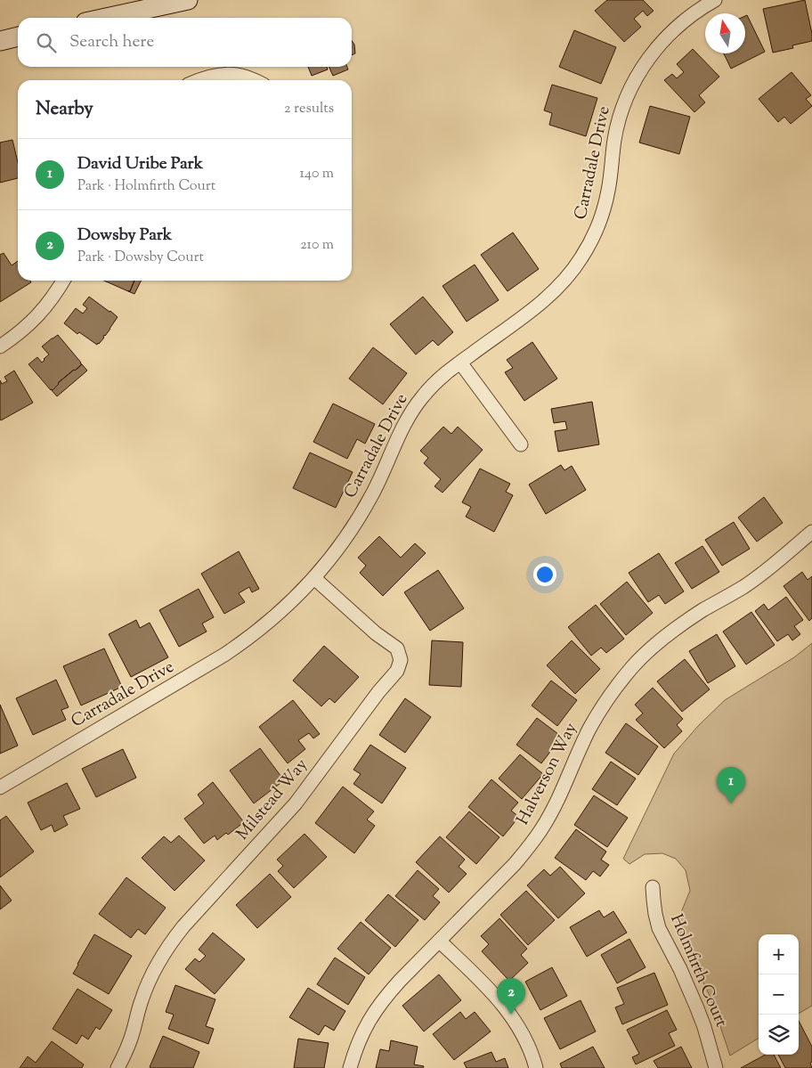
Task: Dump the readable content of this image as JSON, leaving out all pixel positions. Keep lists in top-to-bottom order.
{
  "streets": {
    "street": [
      "Carradale Drive",
      "Halverson Way",
      "Milstead Way",
      "Holmfirth Court"
    ]
  },
  "crossings": [
    ["Carradale Drive", "Milstead Way"]
  ],
  "north": "top",
  "page": {
    "search": "Search here",
    "heading": ["Nearby", "2 results"],
    "list": [
      {
        "mark": "1",
        "name": "David Uribe Park",
        "note": "Park · Holmfirth Court",
        "value": "140 m"
      },
      {
        "mark": "2",
        "name": "Dowsby Park",
        "note": "Park · Dowsby Court",
        "value": "210 m"
      }
    ],
    "pins": ["1", "2"],
    "map_buttons": ["+", "−"]
  }
}
